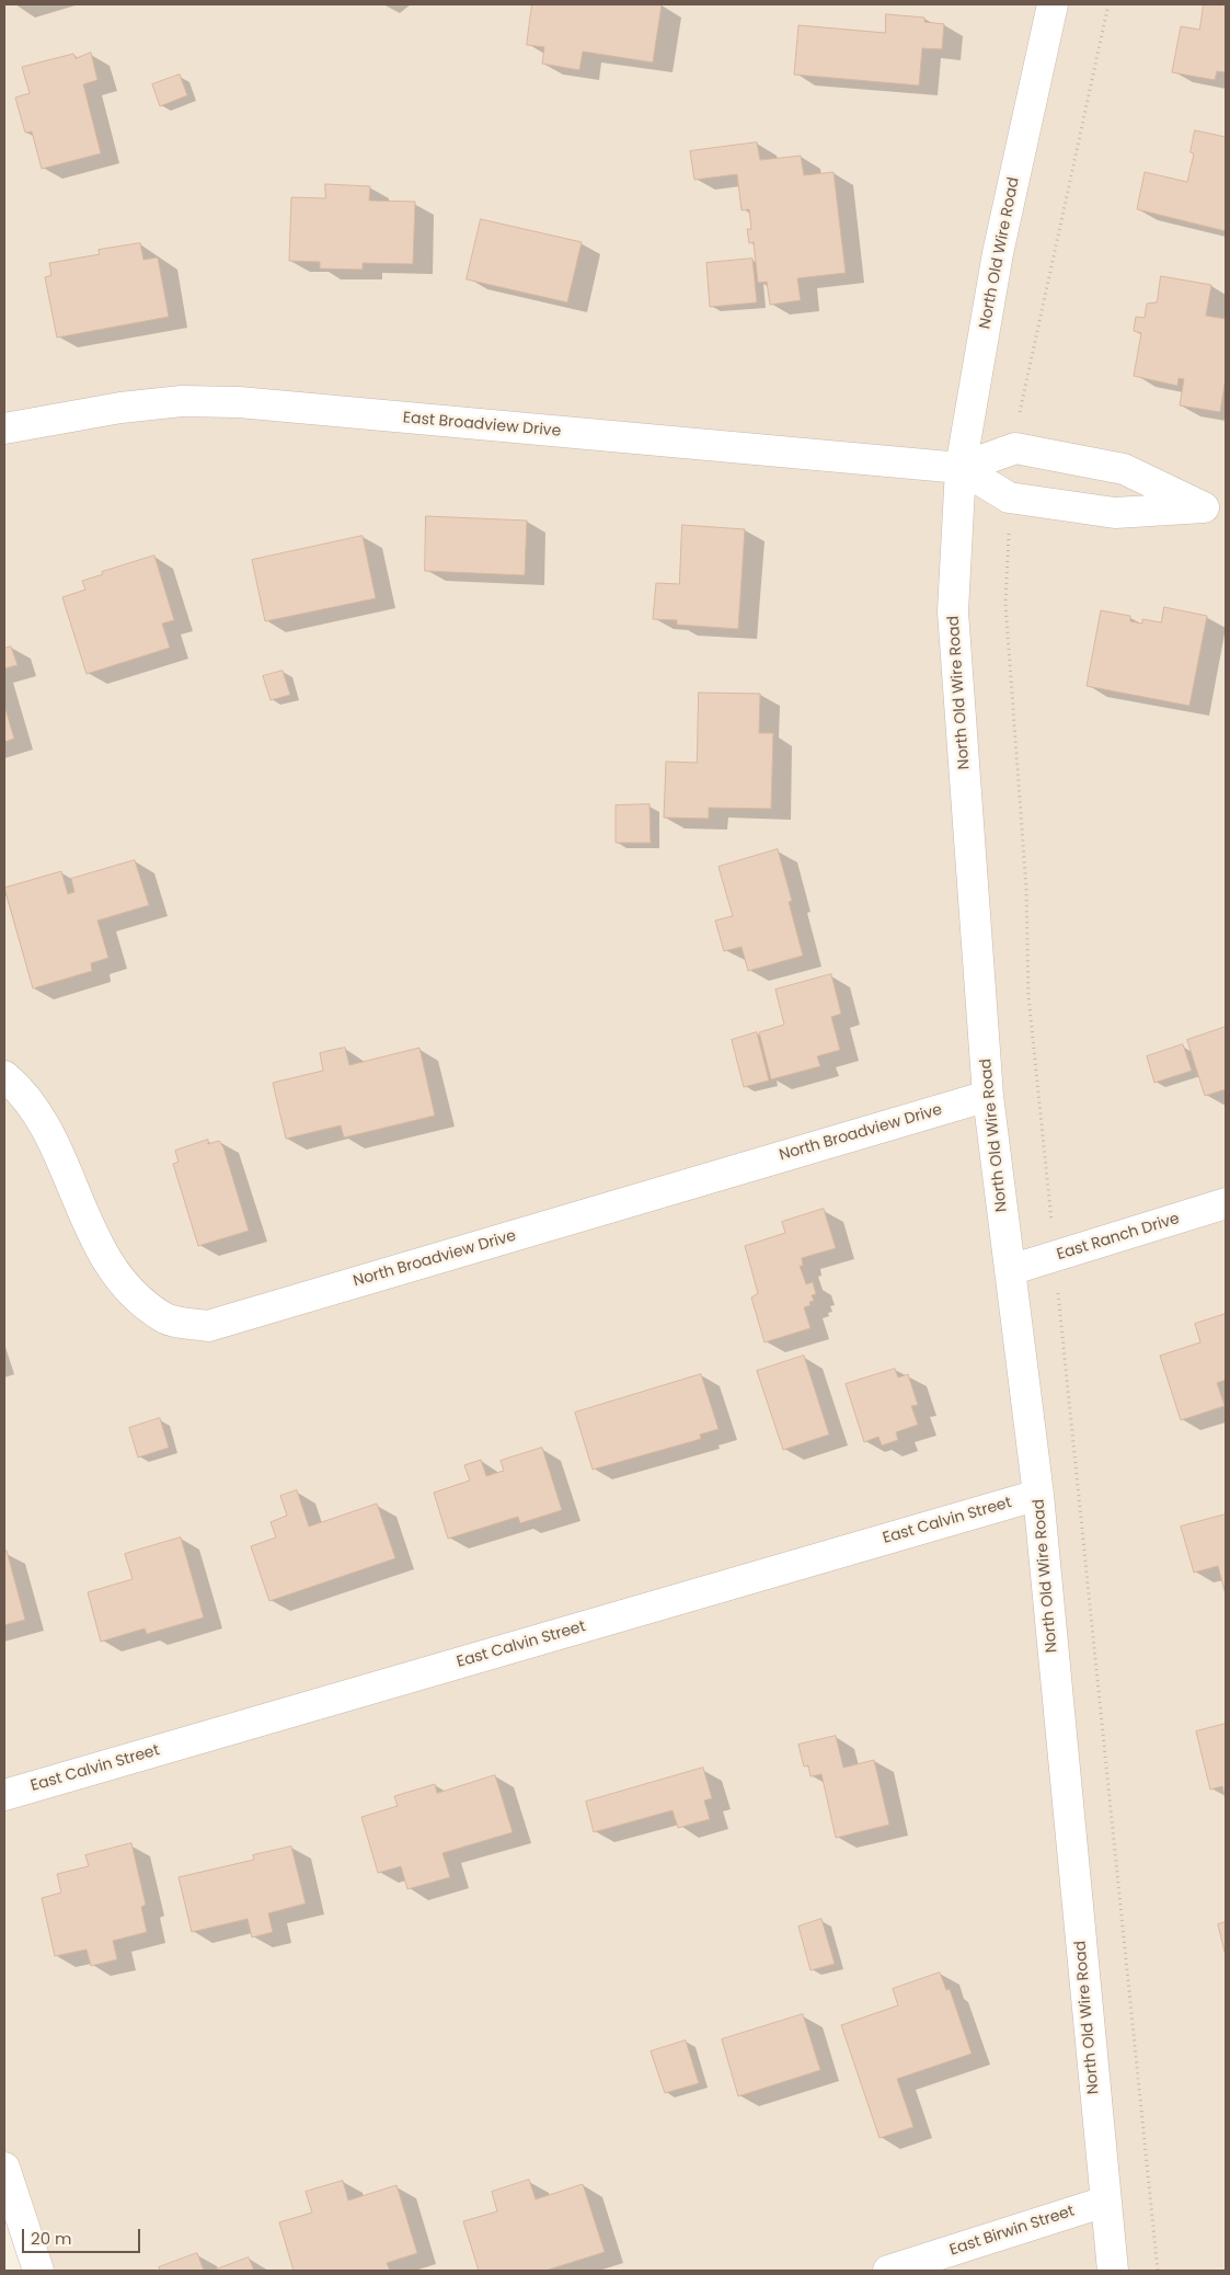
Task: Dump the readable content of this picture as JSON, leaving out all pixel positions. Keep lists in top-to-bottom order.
{
  "streets": {
    "street": [
      "North Old Wire Road",
      "East Broadview Drive",
      "North Broadview Drive",
      "East Ranch Drive",
      "East Calvin Street",
      "East Birwin Street"
    ]
  },
  "crossings": [
    ["North Old Wire Road", "East Broadview Drive"],
    ["North Old Wire Road", "North Broadview Drive"],
    ["North Old Wire Road", "East Ranch Drive"],
    ["North Old Wire Road", "East Calvin Street"],
    ["North Old Wire Road", "East Birwin Street"]
  ],
  "scale_bar": "20 m"
}
